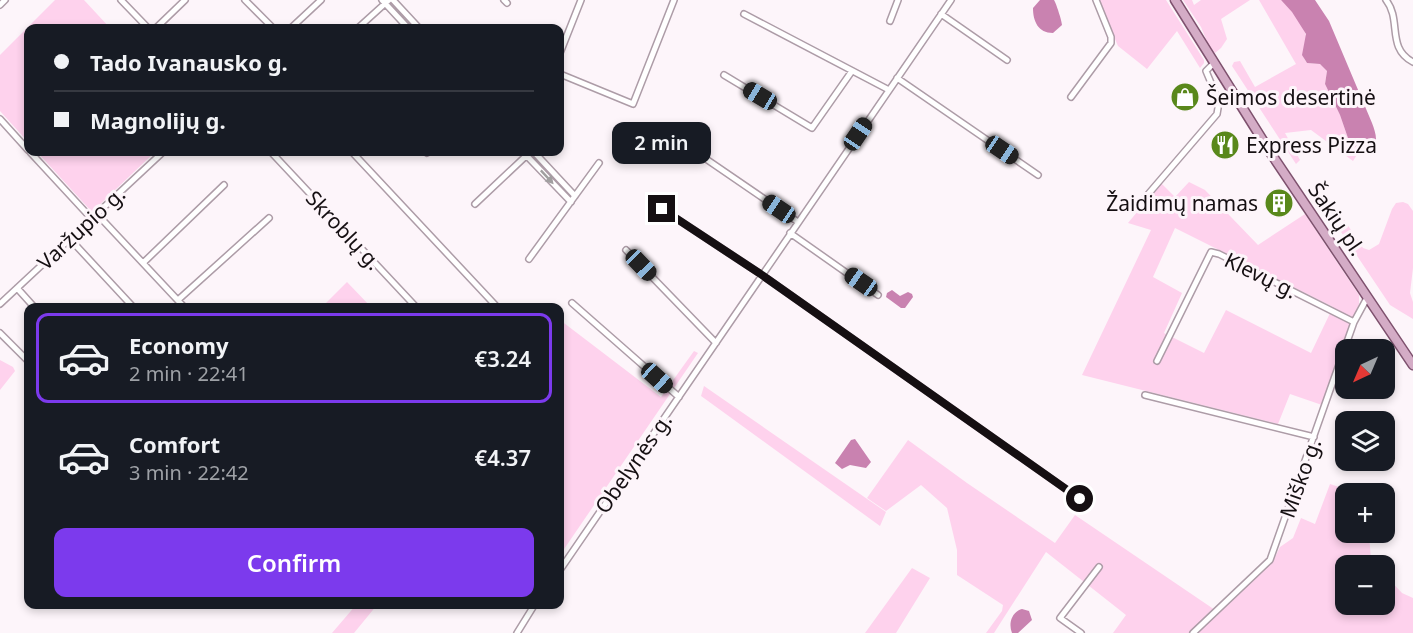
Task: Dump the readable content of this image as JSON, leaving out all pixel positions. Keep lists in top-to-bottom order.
{
  "streets": {
    "main road": ["Šakių pl."],
    "street": [
      "Varžupio g.",
      "Skroblų g.",
      "Klevų g.",
      "Obelynės g.",
      "Miško g."
    ]
  },
  "crossings": [
    ["Šakių pl.", "Miško g."],
    ["Klevų g.", "Miško g."]
  ],
  "places": {
    "shop": ["Šeimos desertinė"],
    "restaurant": ["Express Pizza"],
    "building": ["Žaidimų namas"]
  },
  "north": "bottom left",
  "page": {
    "banner": ["Tado Ivanausko g.", "Magnolijų g."],
    "bubble": "2 min",
    "list": [
      {
        "name": "Economy",
        "note": "2 min · 22:41",
        "value": "€3.24"
      },
      {
        "name": "Comfort",
        "note": "3 min · 22:42",
        "value": "€4.37"
      }
    ],
    "map_buttons": ["+", "−"],
    "buttons": "Confirm"
  }
}
